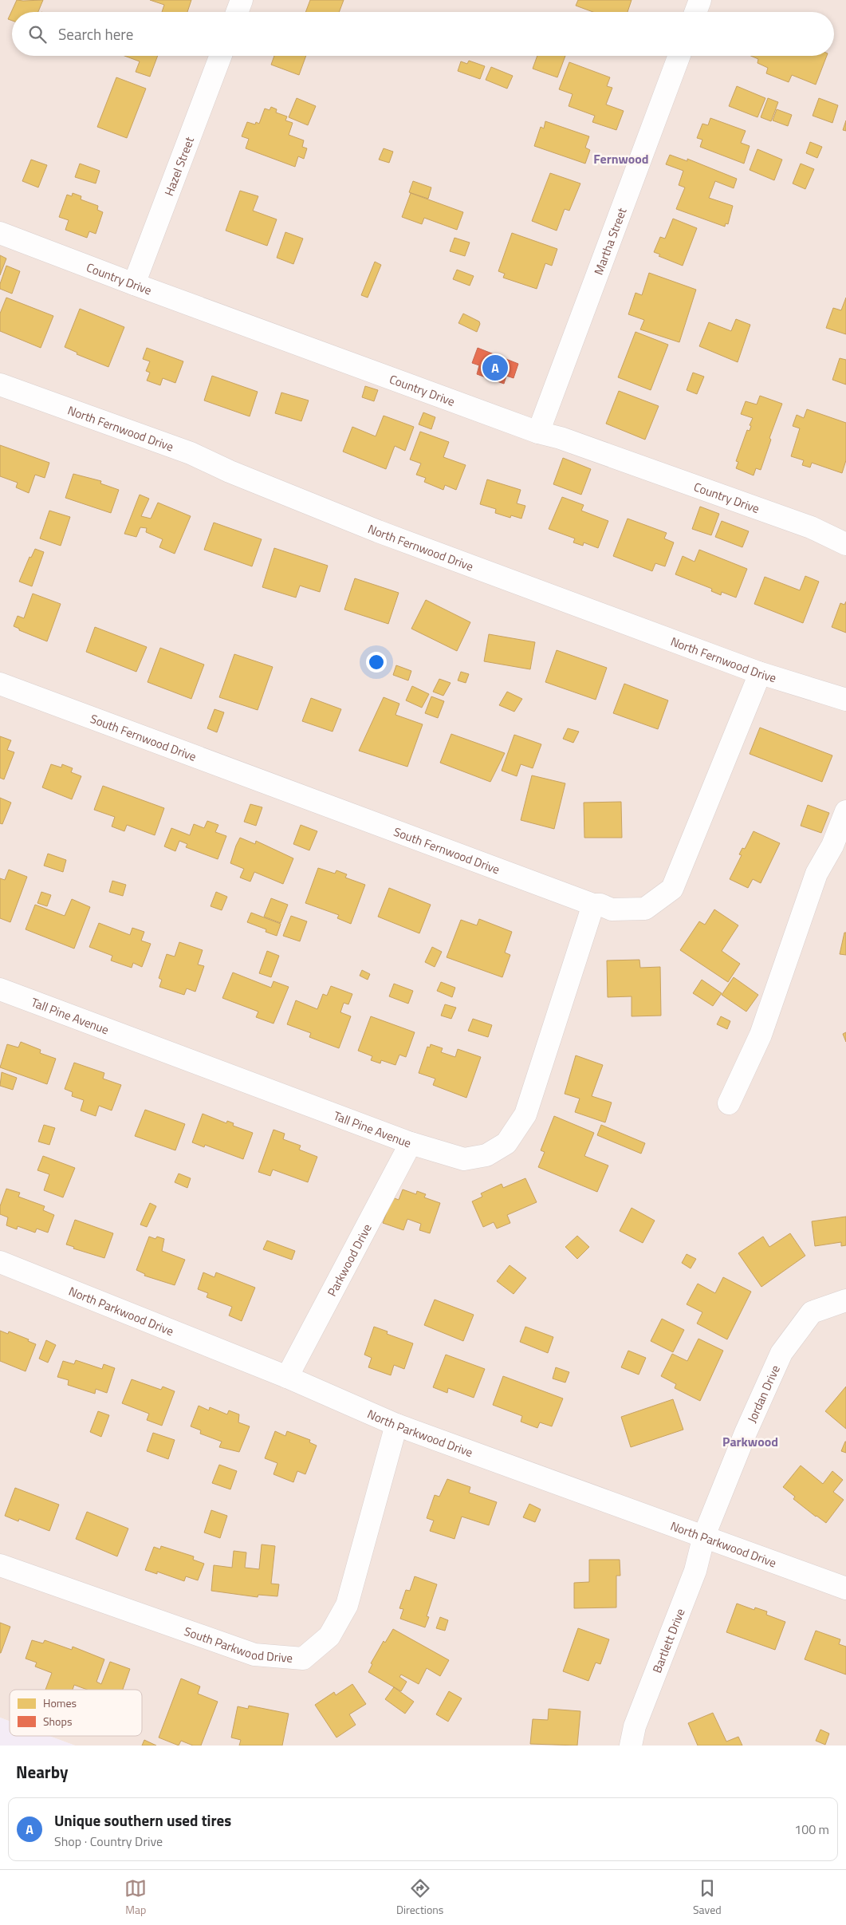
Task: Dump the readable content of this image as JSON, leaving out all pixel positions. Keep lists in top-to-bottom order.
{
  "streets": {
    "street": [
      "Hazel Street",
      "Martha Street",
      "Country Drive",
      "North Fernwood Drive",
      "South Fernwood Drive",
      "Tall Pine Avenue",
      "Parkwood Drive",
      "North Parkwood Drive",
      "Jordan Drive",
      "Bartlett Drive",
      "South Parkwood Drive"
    ]
  },
  "crossings": [
    ["Hazel Street", "Country Drive"],
    ["Martha Street", "Country Drive"],
    ["North Fernwood Drive", "South Fernwood Drive"],
    ["South Fernwood Drive", "Tall Pine Avenue"],
    ["Tall Pine Avenue", "Parkwood Drive"],
    ["Parkwood Drive", "North Parkwood Drive"],
    ["North Parkwood Drive", "Jordan Drive"],
    ["North Parkwood Drive", "Bartlett Drive"],
    ["North Parkwood Drive", "South Parkwood Drive"],
    ["Jordan Drive", "Bartlett Drive"]
  ],
  "districts": ["Fernwood", "Parkwood"],
  "legend": ["Homes", "Shops"],
  "page": {
    "search": "Search here",
    "pins": "A",
    "heading": "Nearby",
    "list": [
      {
        "mark": "A",
        "name": "Unique southern used tires",
        "note": "Shop · Country Drive",
        "value": "100 m"
      }
    ],
    "nav": ["Map", "Directions", "Saved"]
  }
}
